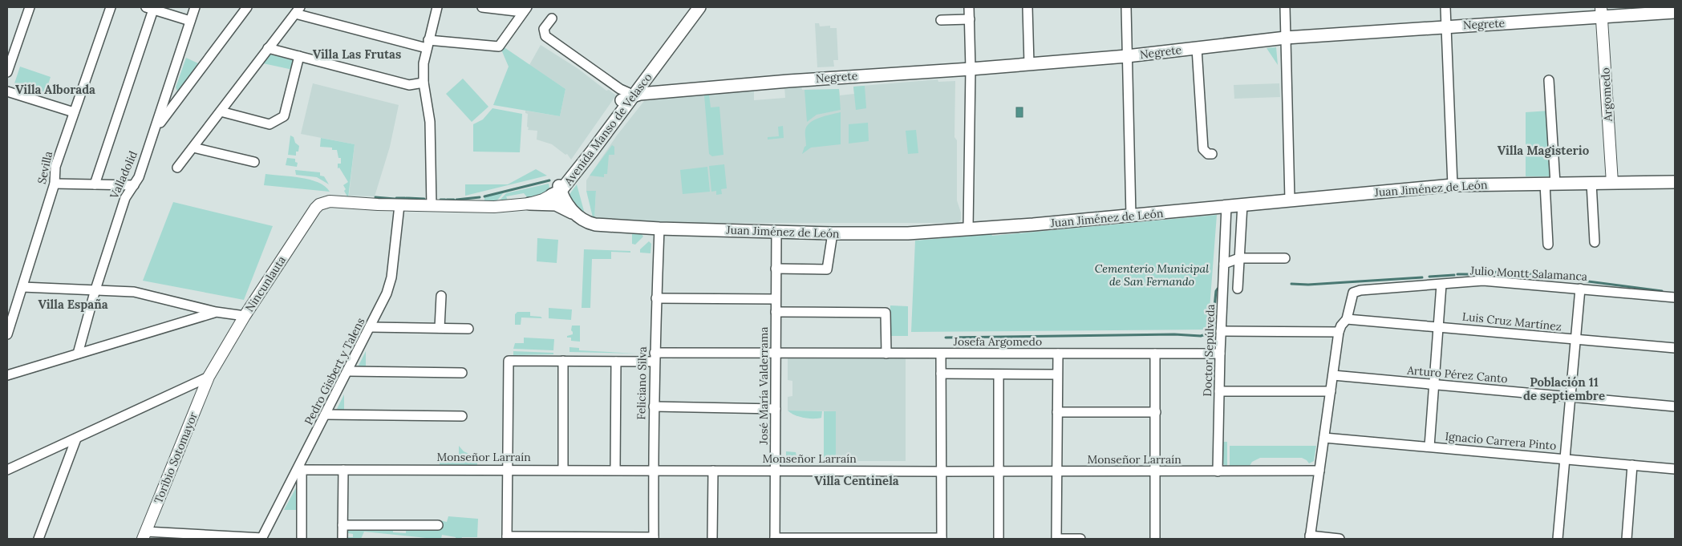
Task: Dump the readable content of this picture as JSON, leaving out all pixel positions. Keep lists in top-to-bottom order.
{
  "streets": {
    "main road": ["Negrete", "Avenida Manso de Velasco", "Juan Jiménez de León"],
    "street": [
      "Argomedo",
      "Sevilla",
      "Valladolid",
      "Julio Montt Salamanca",
      "Nincunlauta",
      "Luis Cruz Martínez",
      "Josefa Argomedo",
      "Doctor Sepúlveda",
      "Pedro Gisbert y Talens",
      "Arturo Pérez Canto",
      "Feliciano Silva",
      "José María Valderrama",
      "Ignacio Carrera Pinto",
      "Monseñor Larraín",
      "Toribio Sotomayor"
    ]
  },
  "crossings": [
    ["Negrete", "Argomedo"],
    ["Negrete", "Avenida Manso de Velasco"],
    ["Argomedo", "Juan Jiménez de León"],
    ["Avenida Manso de Velasco", "Nincunlauta"],
    ["Juan Jiménez de León", "Nincunlauta"],
    ["Juan Jiménez de León", "Doctor Sepúlveda"],
    ["Juan Jiménez de León", "Feliciano Silva"],
    ["Juan Jiménez de León", "José María Valderrama"],
    ["Julio Montt Salamanca", "Luis Cruz Martínez"],
    ["Nincunlauta", "Pedro Gisbert y Talens"],
    ["Nincunlauta", "Toribio Sotomayor"],
    ["Josefa Argomedo", "Doctor Sepúlveda"],
    ["Josefa Argomedo", "Feliciano Silva"],
    ["Josefa Argomedo", "José María Valderrama"],
    ["Josefa Argomedo", "Monseñor Larraín"],
    ["Doctor Sepúlveda", "Monseñor Larraín"],
    ["Pedro Gisbert y Talens", "Monseñor Larraín"],
    ["Feliciano Silva", "Monseñor Larraín"],
    ["José María Valderrama", "Monseñor Larraín"]
  ],
  "districts": [
    "Villa Las Frutas",
    "Villa Alborada",
    "Villa Magisterio",
    "Villa España",
    "Población 11 de septiembre",
    "Villa Centinela"
  ],
  "parks": ["Cementerio Municipal de San Fernando"]
}
